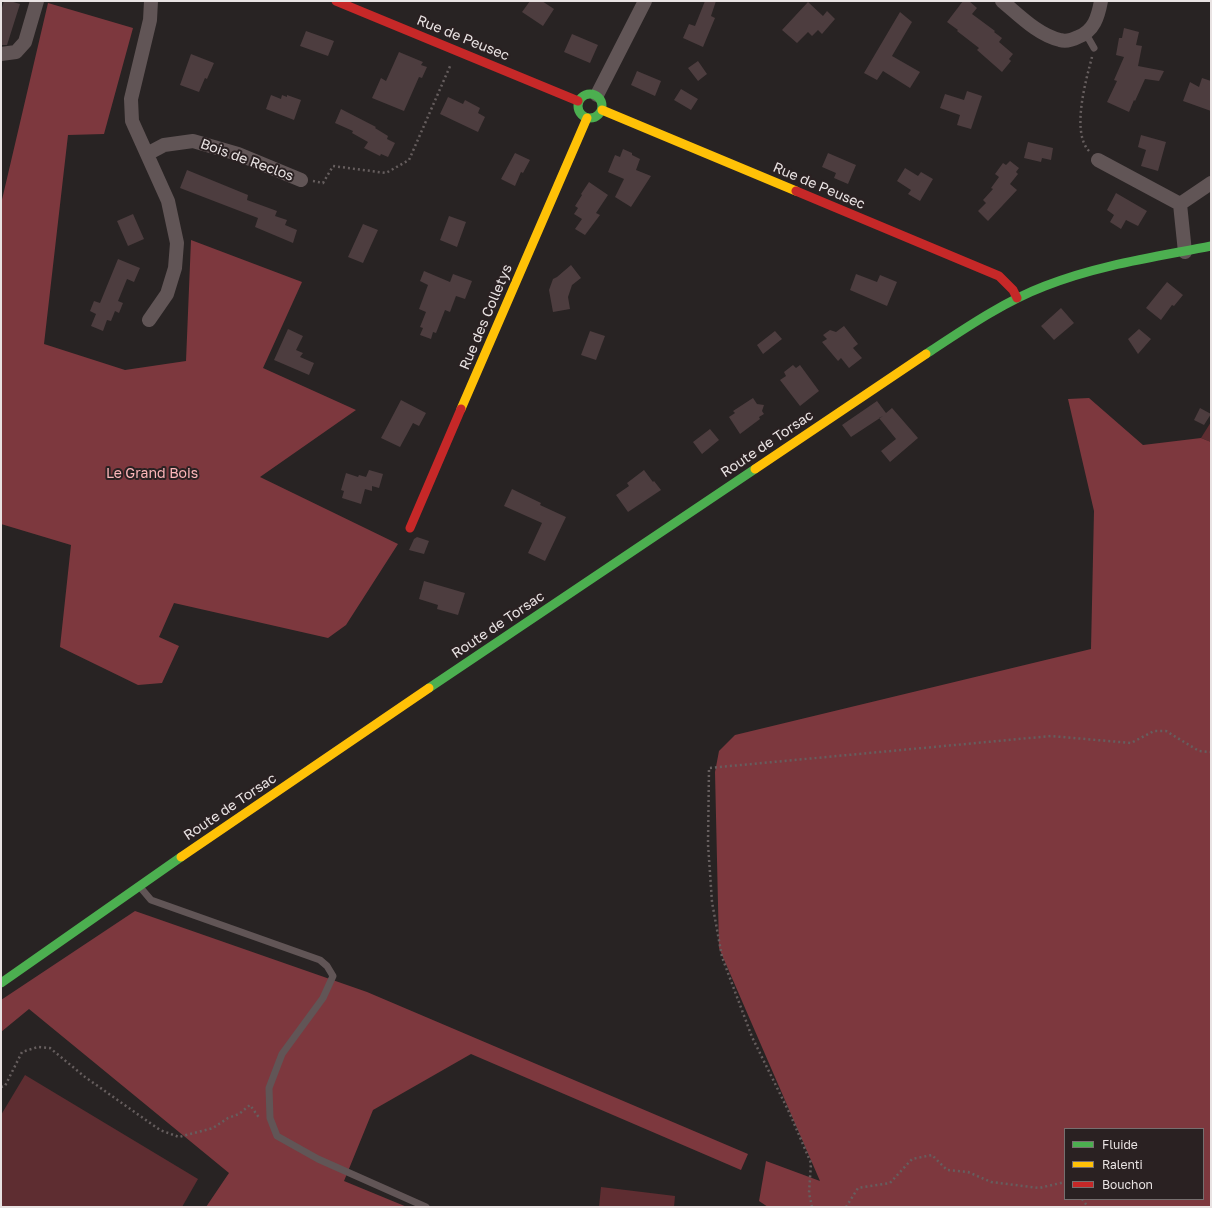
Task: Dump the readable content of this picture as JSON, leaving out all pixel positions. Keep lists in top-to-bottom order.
{
  "streets": {
    "street": [
      "Rue de Peusec",
      "Bois de Reclos",
      "Rue des Colletys",
      "Route de Torsac"
    ]
  },
  "crossings": [
    ["Rue de Peusec", "Rue des Colletys"],
    ["Rue de Peusec", "Route de Torsac"]
  ],
  "parks": ["Le Grand Bois"],
  "legend": ["Fluide", "Ralenti", "Bouchon"]
}
